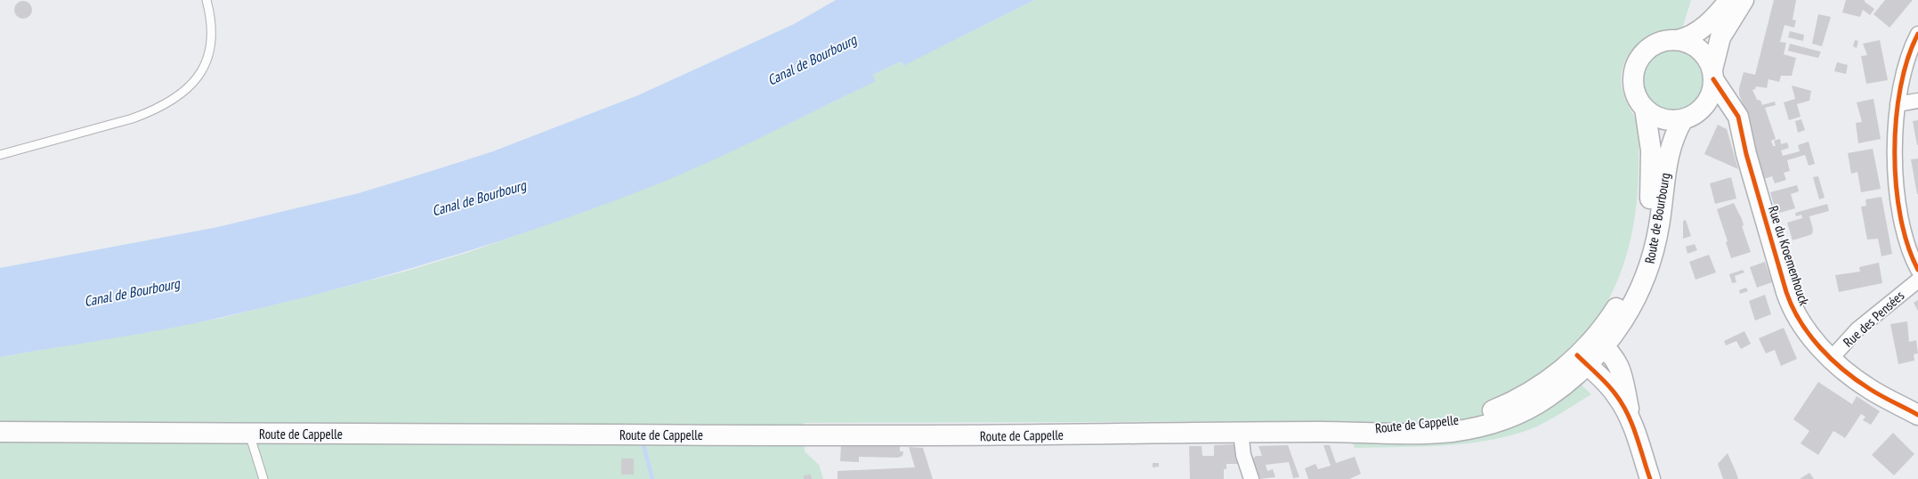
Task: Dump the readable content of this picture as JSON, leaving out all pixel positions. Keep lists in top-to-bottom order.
{
  "streets": {
    "main road": ["Route de Bourbourg", "Rue du Kroemenhouck", "Route de Cappelle"],
    "street": ["Rue des Pensées"]
  },
  "crossings": [
    ["Route de Bourbourg", "Rue du Kroemenhouck"],
    ["Route de Bourbourg", "Route de Cappelle"],
    ["Rue du Kroemenhouck", "Rue des Pensées"]
  ],
  "water": ["Canal de Bourbourg"]
}
